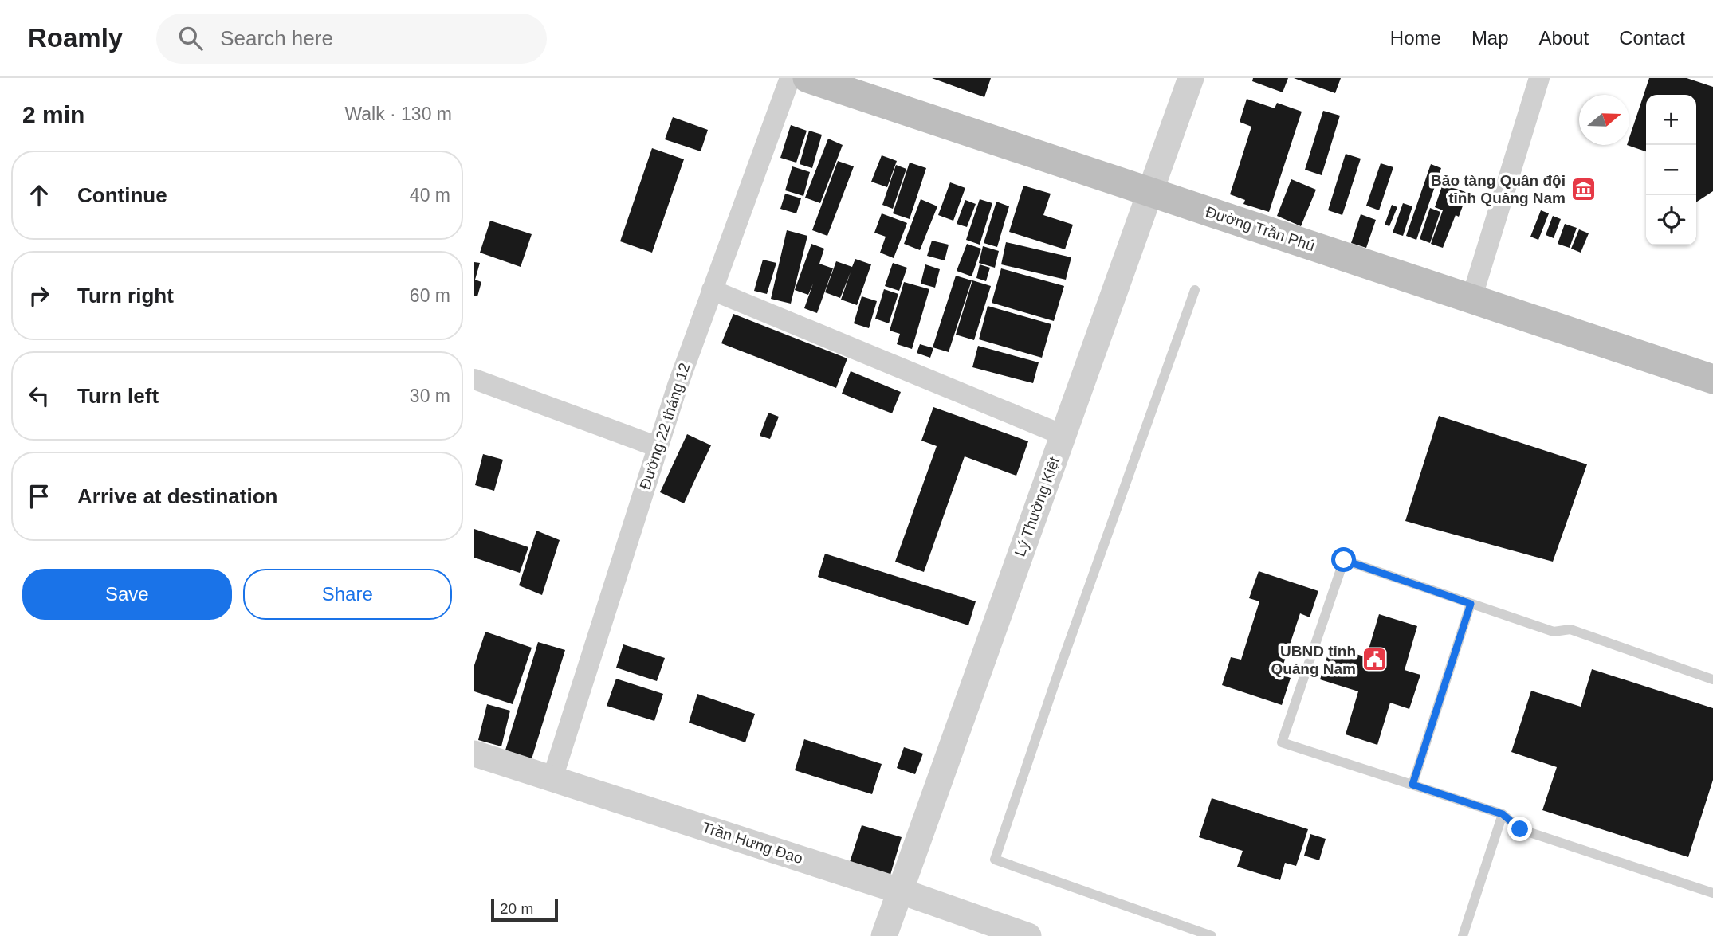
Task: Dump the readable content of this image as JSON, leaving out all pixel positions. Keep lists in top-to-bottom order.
{
  "streets": {
    "main road": ["Đường Trần Phú"],
    "street": ["Đường 22 tháng 12", "Lý Thường Kiệt", "Trần Hưng Đạo"]
  },
  "crossings": [
    ["Đường Trần Phú", "Lý Thường Kiệt"],
    ["Đường 22 tháng 12", "Trần Hưng Đạo"],
    ["Lý Thường Kiệt", "Trần Hưng Đạo"]
  ],
  "places": {
    "museum": ["Bảo tàng Quân đội tỉnh Quảng Nam"],
    "public building": ["UBND tỉnh Quảng Nam"]
  },
  "scale_bar": "20 m",
  "north": "right",
  "page": {
    "header": "Roamly",
    "search": "Search here",
    "nav": [
      "Home",
      "Map",
      "About",
      "Contact"
    ],
    "heading": ["2 min", "Walk · 130 m"],
    "map_buttons": ["+", "−"],
    "list": [
      ["Continue", "40 m"],
      ["Turn right", "60 m"],
      ["Turn left", "30 m"],
      "Arrive at destination"
    ],
    "buttons": ["Save", "Share"],
    "scale": "20 m"
  }
}
